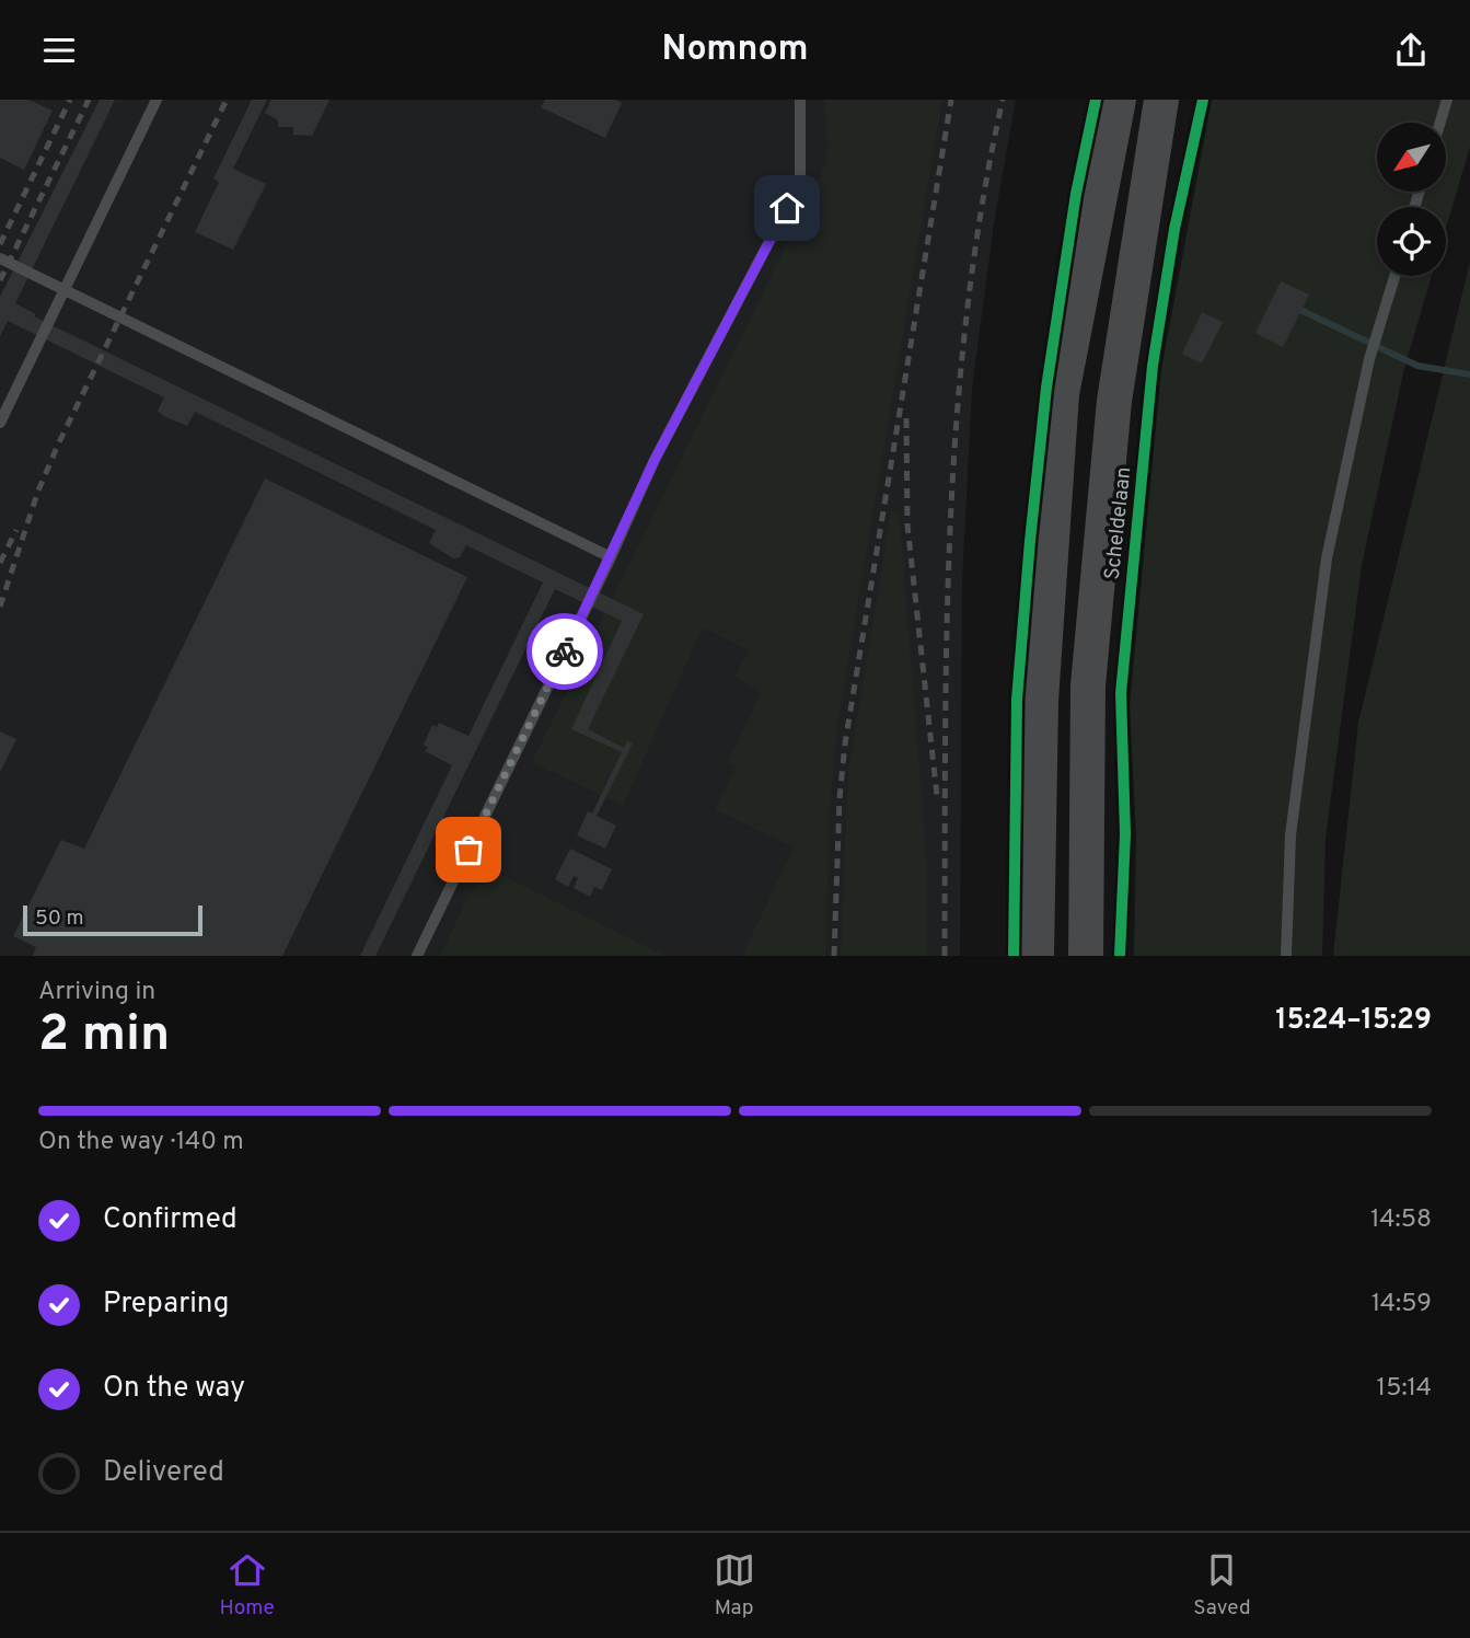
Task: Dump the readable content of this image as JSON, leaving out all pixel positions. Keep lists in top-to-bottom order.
{
  "streets": {
    "main road": ["Scheldelaan"]
  },
  "scale_bar": "50 m",
  "north": "bottom left",
  "page": {
    "header": "Nomnom",
    "scale": "50 m",
    "heading": ["2 min", "Arriving in", "15:24–15:29"],
    "bar": "On the way · 140 m",
    "list": [
      ["Confirmed", "14:58"],
      ["Preparing", "14:59"],
      ["On the way", "15:14"],
      "Delivered"
    ],
    "tabs": ["Home", "Map", "Saved"]
  }
}
